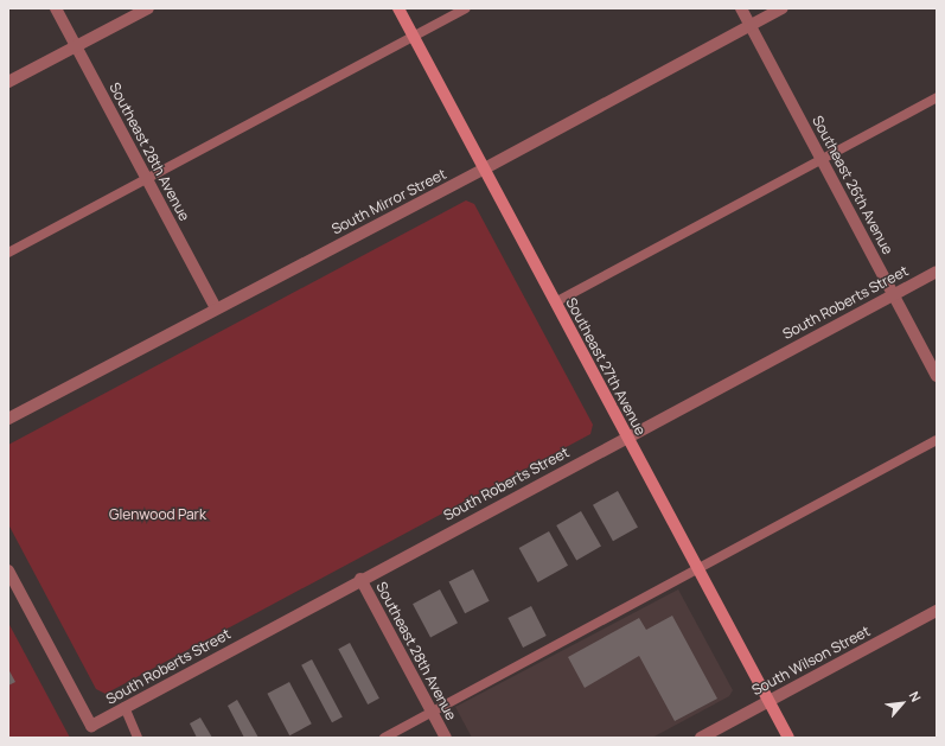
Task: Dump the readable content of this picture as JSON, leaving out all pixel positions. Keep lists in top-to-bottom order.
{
  "streets": {
    "main road": ["Southeast 27th Avenue"],
    "street": [
      "Southeast 28th Avenue",
      "Southeast 26th Avenue",
      "South Mirror Street",
      "South Roberts Street",
      "South Wilson Street"
    ]
  },
  "crossings": [
    ["Southeast 28th Avenue", "South Mirror Street"],
    ["Southeast 28th Avenue", "South Roberts Street"],
    ["Southeast 26th Avenue", "South Mirror Street"],
    ["Southeast 26th Avenue", "South Roberts Street"],
    ["South Mirror Street", "Southeast 27th Avenue"],
    ["South Roberts Street", "Southeast 27th Avenue"],
    ["Southeast 27th Avenue", "South Wilson Street"]
  ],
  "parks": ["Glenwood Park"],
  "north": "top right"
}
